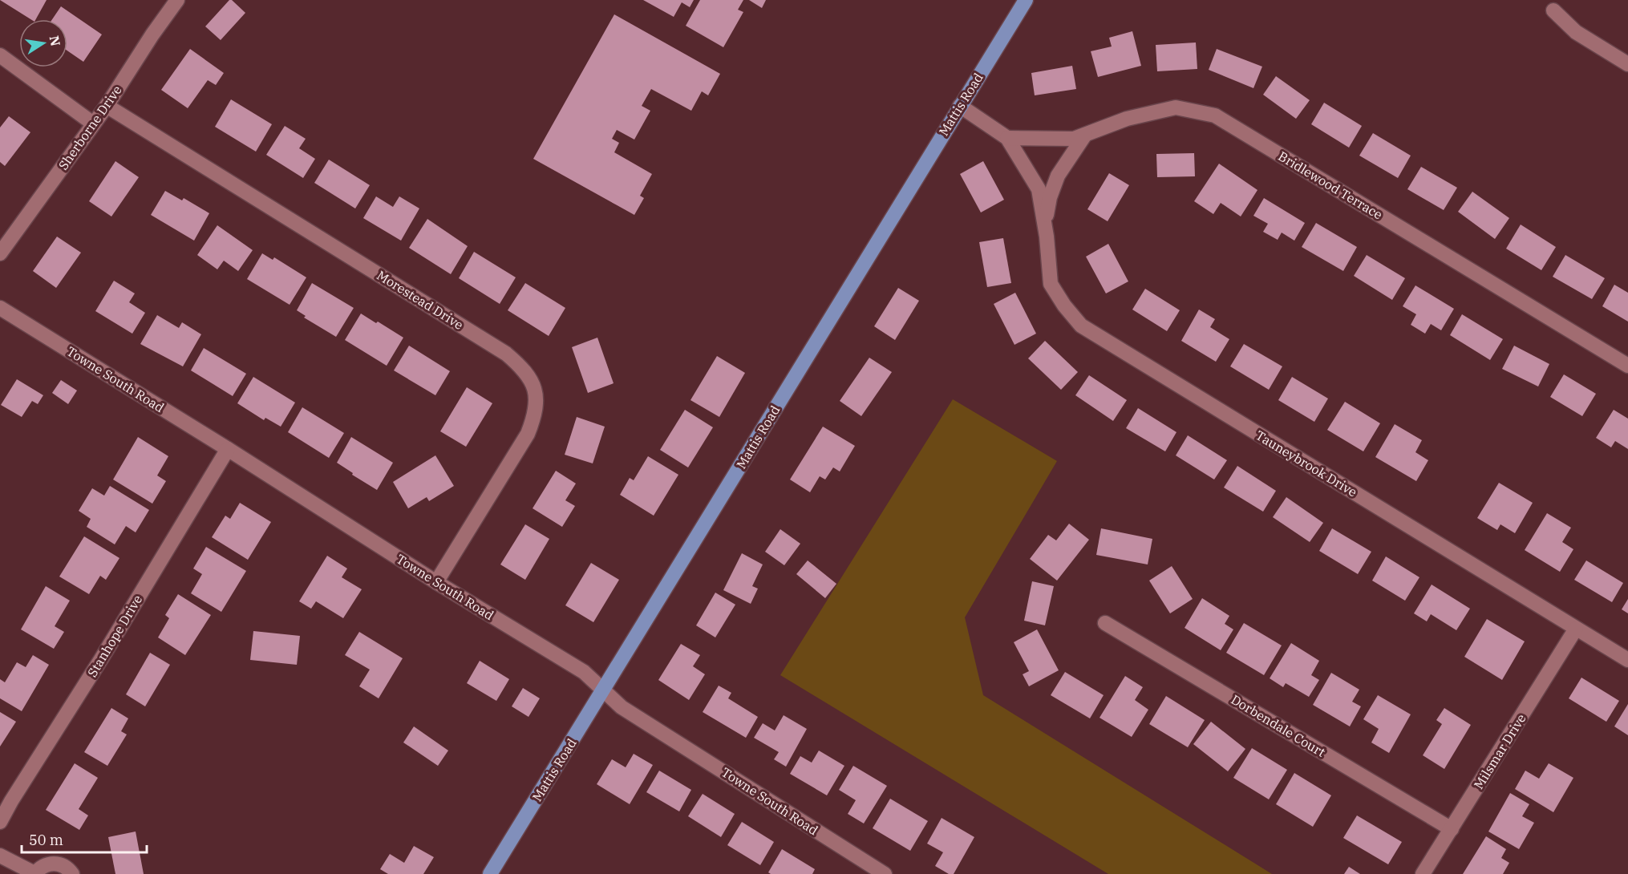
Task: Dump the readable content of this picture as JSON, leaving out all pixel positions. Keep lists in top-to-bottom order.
{
  "streets": {
    "main road": ["Mattis Road"],
    "street": [
      "Sherborne Drive",
      "Bridlewood Terrace",
      "Morestead Drive",
      "Towne South Road",
      "Tauneybrook Drive",
      "Stanhope Drive",
      "Dorbendale Court",
      "Milsmar Drive"
    ]
  },
  "crossings": [
    ["Mattis Road", "Towne South Road"],
    ["Mattis Road", "Tauneybrook Drive"],
    ["Sherborne Drive", "Morestead Drive"],
    ["Bridlewood Terrace", "Tauneybrook Drive"],
    ["Morestead Drive", "Towne South Road"],
    ["Towne South Road", "Stanhope Drive"],
    ["Tauneybrook Drive", "Milsmar Drive"],
    ["Dorbendale Court", "Milsmar Drive"]
  ],
  "scale_bar": "50 m",
  "north": "right"
}
